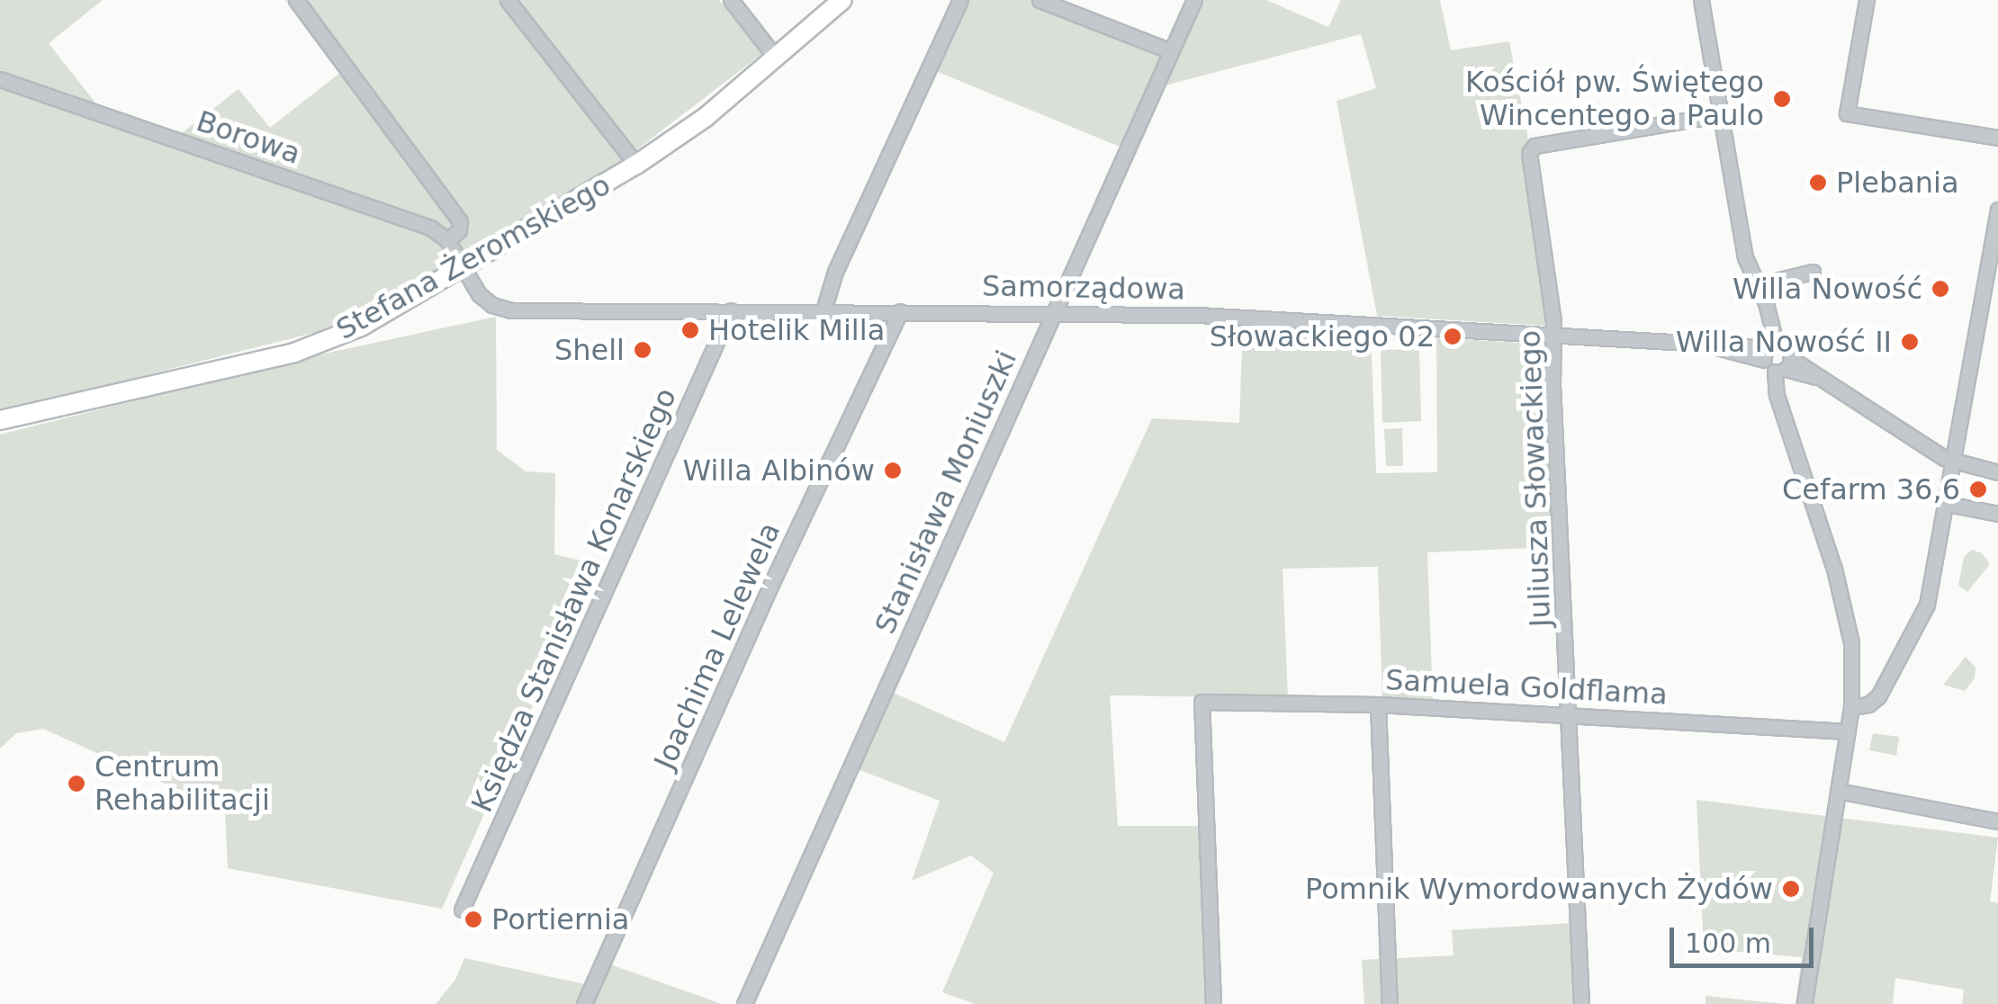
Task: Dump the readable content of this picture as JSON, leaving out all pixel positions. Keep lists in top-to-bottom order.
{
  "streets": {
    "main road": ["Stefana Żeromskiego"],
    "street": [
      "Borowa",
      "Samorządowa",
      "Juliusza Słowackiego",
      "Stanisława Moniuszki",
      "Księdza Stanisława Konarskiego",
      "Joachima Lelewela",
      "Samuela Goldflama"
    ]
  },
  "crossings": [
    ["Stefana Żeromskiego", "Samorządowa"],
    ["Samorządowa", "Juliusza Słowackiego"],
    ["Samorządowa", "Stanisława Moniuszki"],
    ["Samorządowa", "Księdza Stanisława Konarskiego"],
    ["Samorządowa", "Joachima Lelewela"],
    ["Juliusza Słowackiego", "Samuela Goldflama"]
  ],
  "places": [
    "Kościół pw. Świętego Wincentego a Paulo",
    "Plebania",
    "Willa Nowość",
    "Hotelik Milla",
    "Słowackiego 02",
    "Willa Nowość II",
    "Shell",
    "Willa Albinów",
    "Cefarm 36,6",
    "Centrum Rehabilitacji",
    "Pomnik Wymordowanych Żydów",
    "Portiernia"
  ],
  "scale_bar": "100 m"
}
